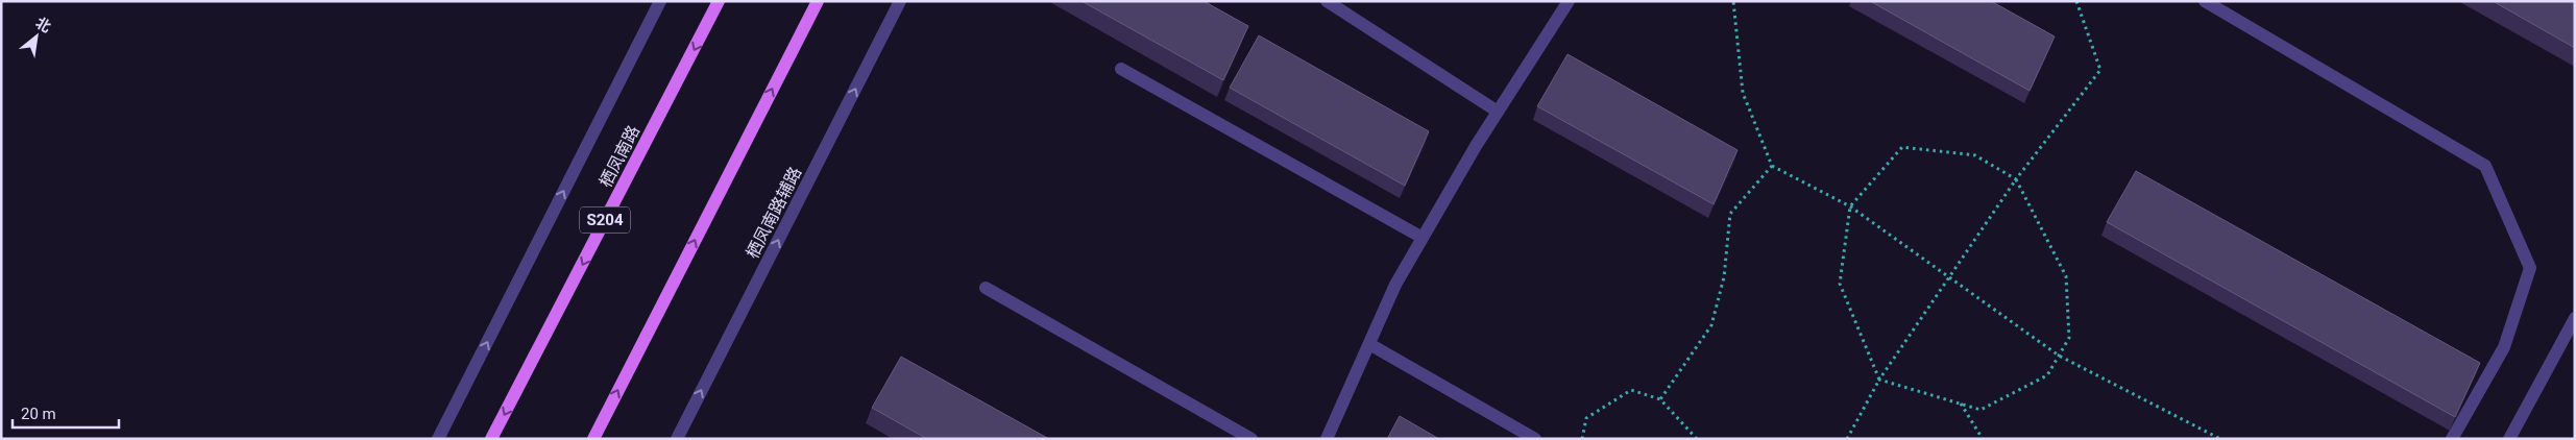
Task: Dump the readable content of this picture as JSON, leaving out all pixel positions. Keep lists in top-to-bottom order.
{
  "streets": {
    "main road": ["栖凤南路", "S204"],
    "street": ["栖凤南路辅路"]
  },
  "one_way": ["栖凤南路辅路"],
  "scale_bar": "20 m",
  "north": "top right"
}
